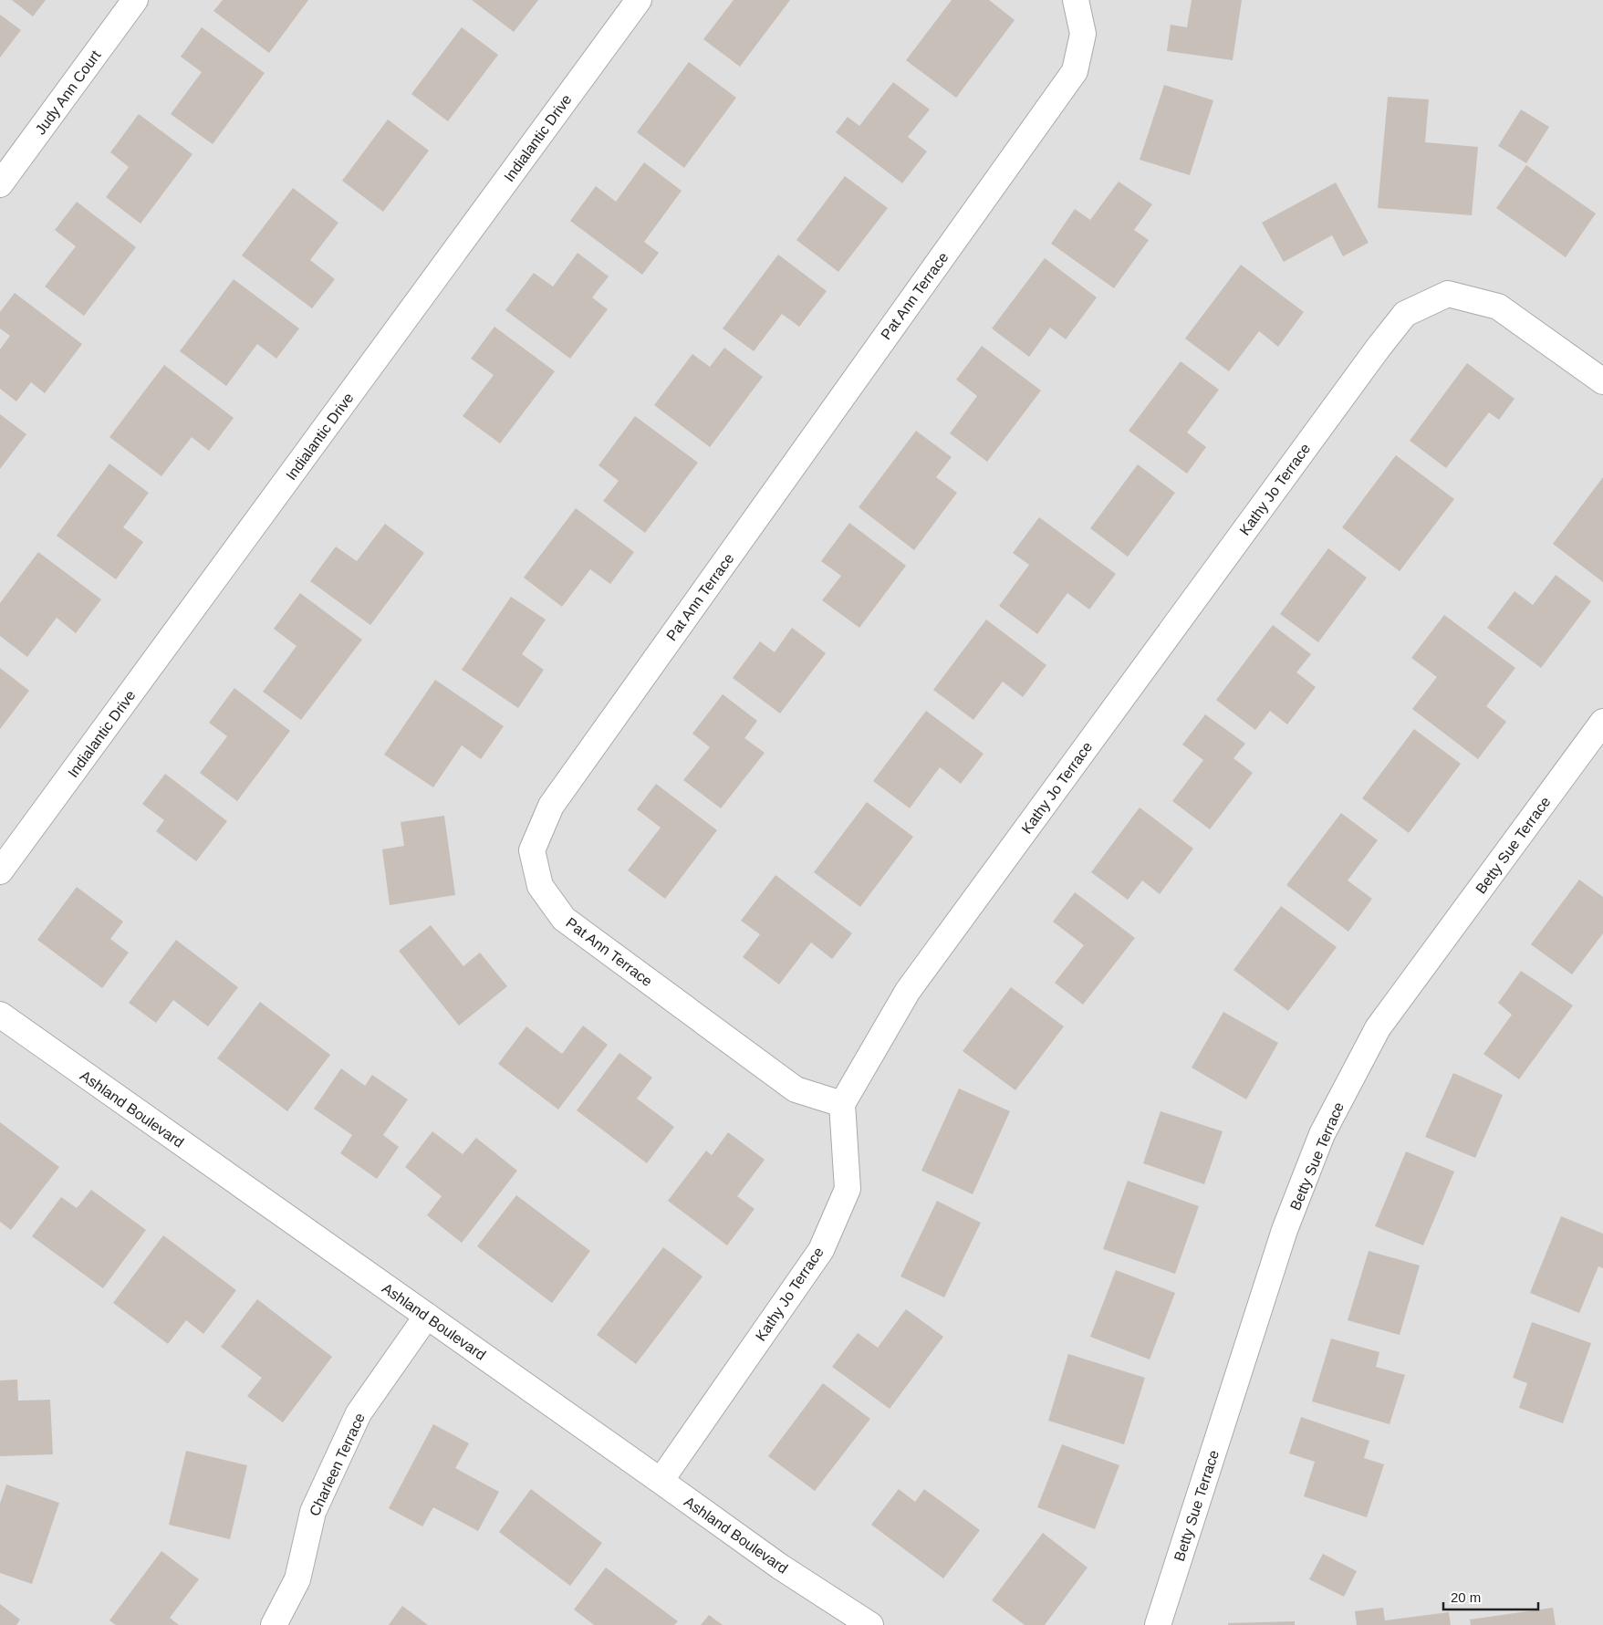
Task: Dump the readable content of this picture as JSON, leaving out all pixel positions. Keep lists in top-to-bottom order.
{
  "streets": {
    "street": [
      "Judy Ann Court",
      "Indialantic Drive",
      "Pat Ann Terrace",
      "Kathy Jo Terrace",
      "Betty Sue Terrace",
      "Ashland Boulevard",
      "Charleen Terrace"
    ]
  },
  "crossings": [
    ["Pat Ann Terrace", "Kathy Jo Terrace"],
    ["Kathy Jo Terrace", "Ashland Boulevard"],
    ["Ashland Boulevard", "Charleen Terrace"]
  ],
  "scale_bar": "20 m"
}
